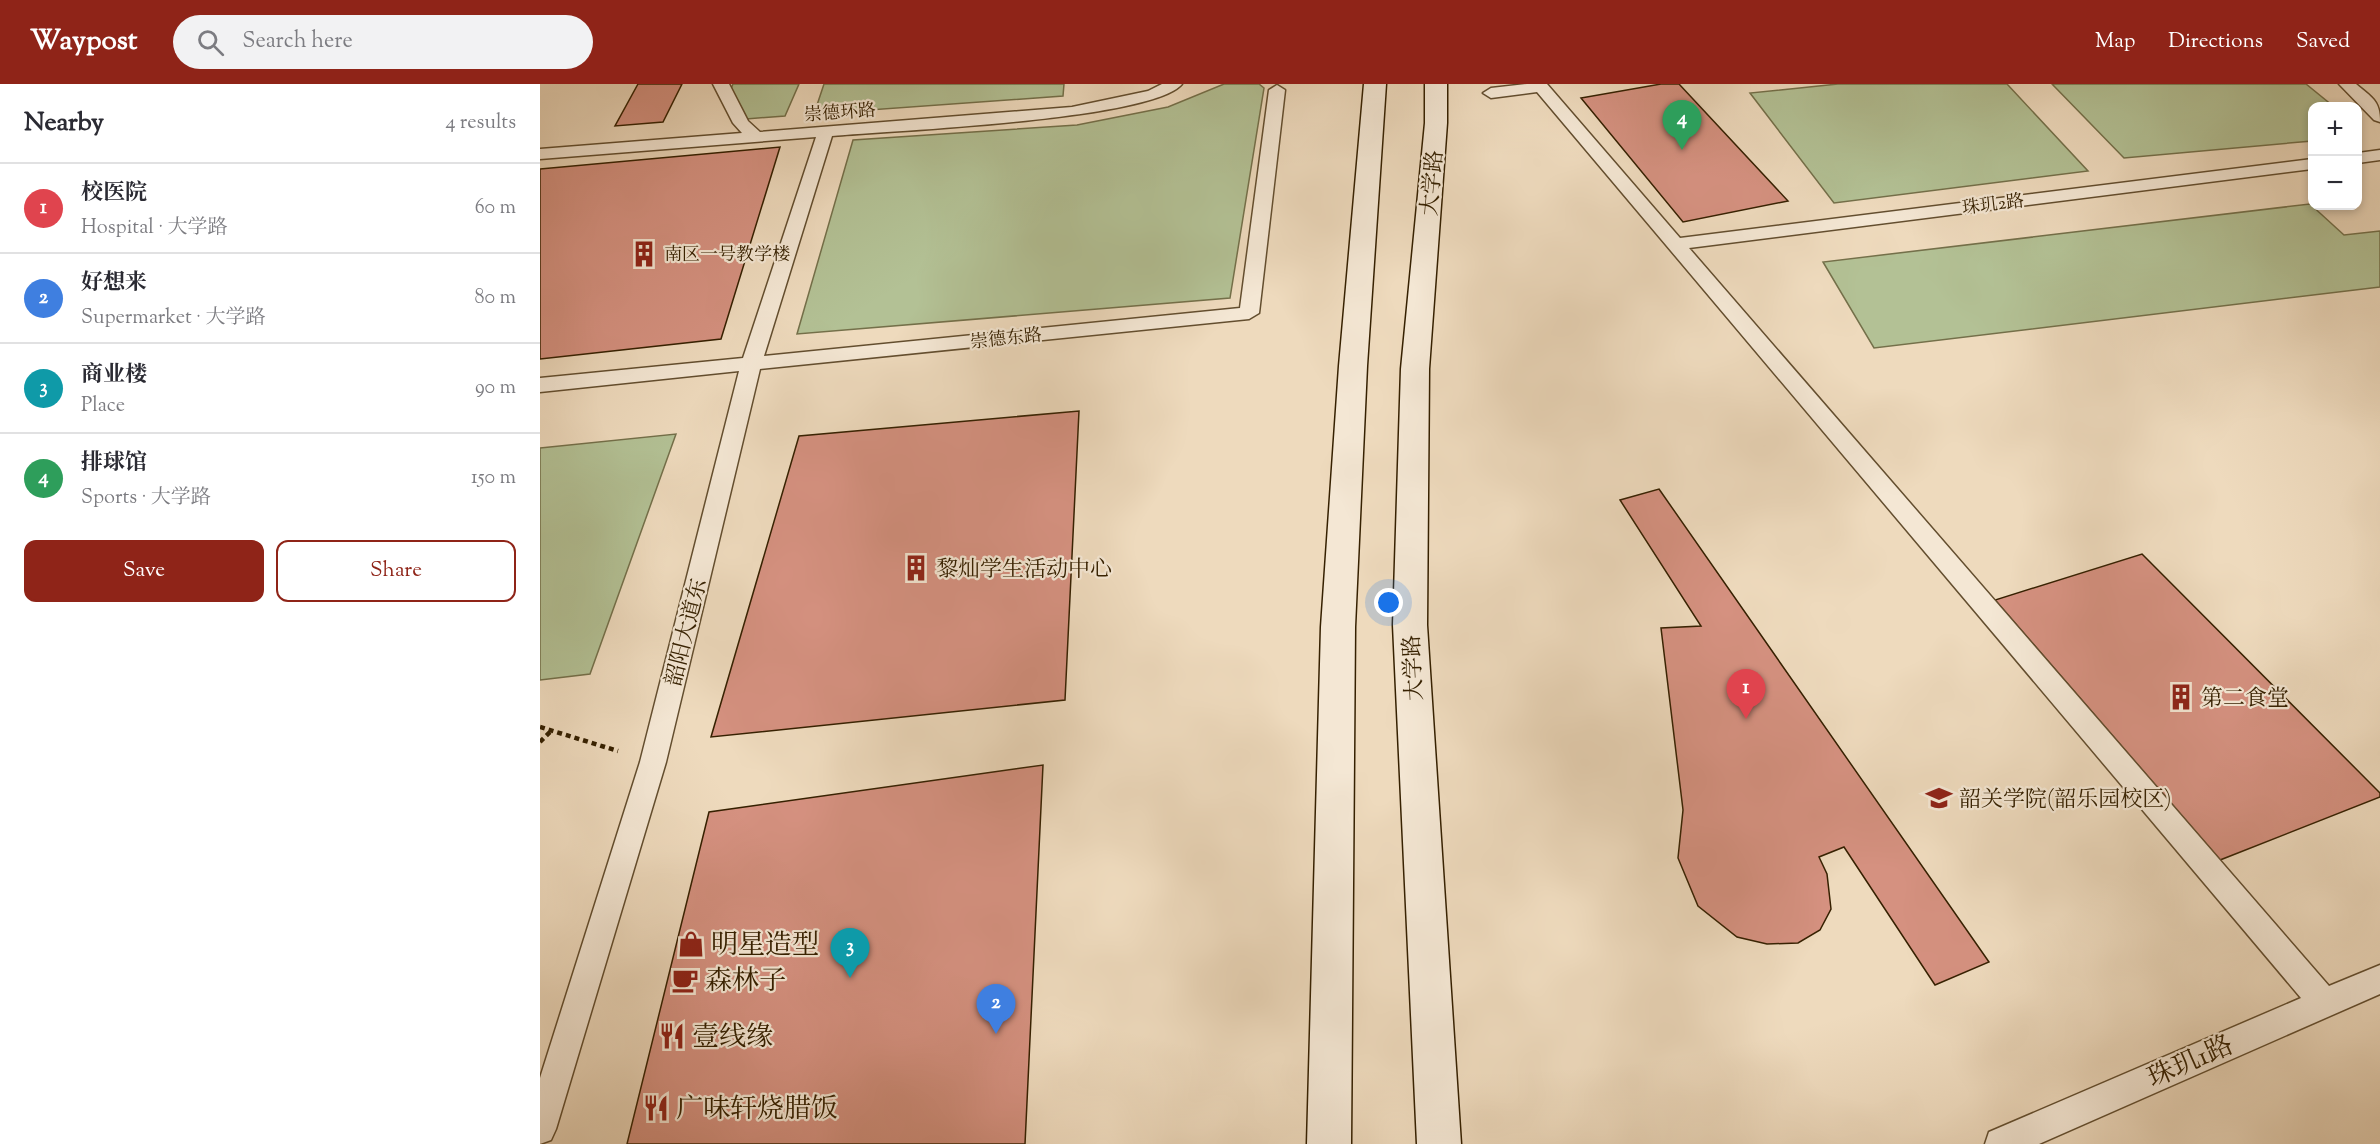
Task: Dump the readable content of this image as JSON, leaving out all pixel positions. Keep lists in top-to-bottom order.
{
  "streets": {
    "main road": ["大学路"],
    "lane": [
      "崇德环路",
      "珠玑2路",
      "崇德东路",
      "韶阳大道东",
      "珠玑1路"
    ]
  },
  "crossings": [
    ["崇德环路", "韶阳大道东"],
    ["崇德东路", "韶阳大道东"]
  ],
  "places": {
    "building": ["南区一号教学楼", "黎灿学生活动中心", "第二食堂"],
    "school or university": ["韶关学院(韶乐园校区)"],
    "shop": ["明星造型"],
    "cafe": ["森林子"],
    "restaurant": ["壹线缘", "广味轩烧腊饭"]
  },
  "page": {
    "header": "Waypost",
    "search": "Search here",
    "nav": ["Map", "Directions", "Saved"],
    "heading": ["Nearby", "4 results"],
    "pins": [
      "4",
      "1",
      "3",
      "2"
    ],
    "map_buttons": ["+", "−"],
    "list": [
      {
        "mark": "1",
        "name": "校医院",
        "note": "Hospital · 大学路",
        "value": "60 m"
      },
      {
        "mark": "2",
        "name": "好想来",
        "note": "Supermarket · 大学路",
        "value": "80 m"
      },
      {
        "mark": "3",
        "name": "商业楼",
        "note": "Place",
        "value": "90 m"
      },
      {
        "mark": "4",
        "name": "排球馆",
        "note": "Sports · 大学路",
        "value": "150 m"
      }
    ],
    "buttons": ["Save", "Share"]
  }
}
